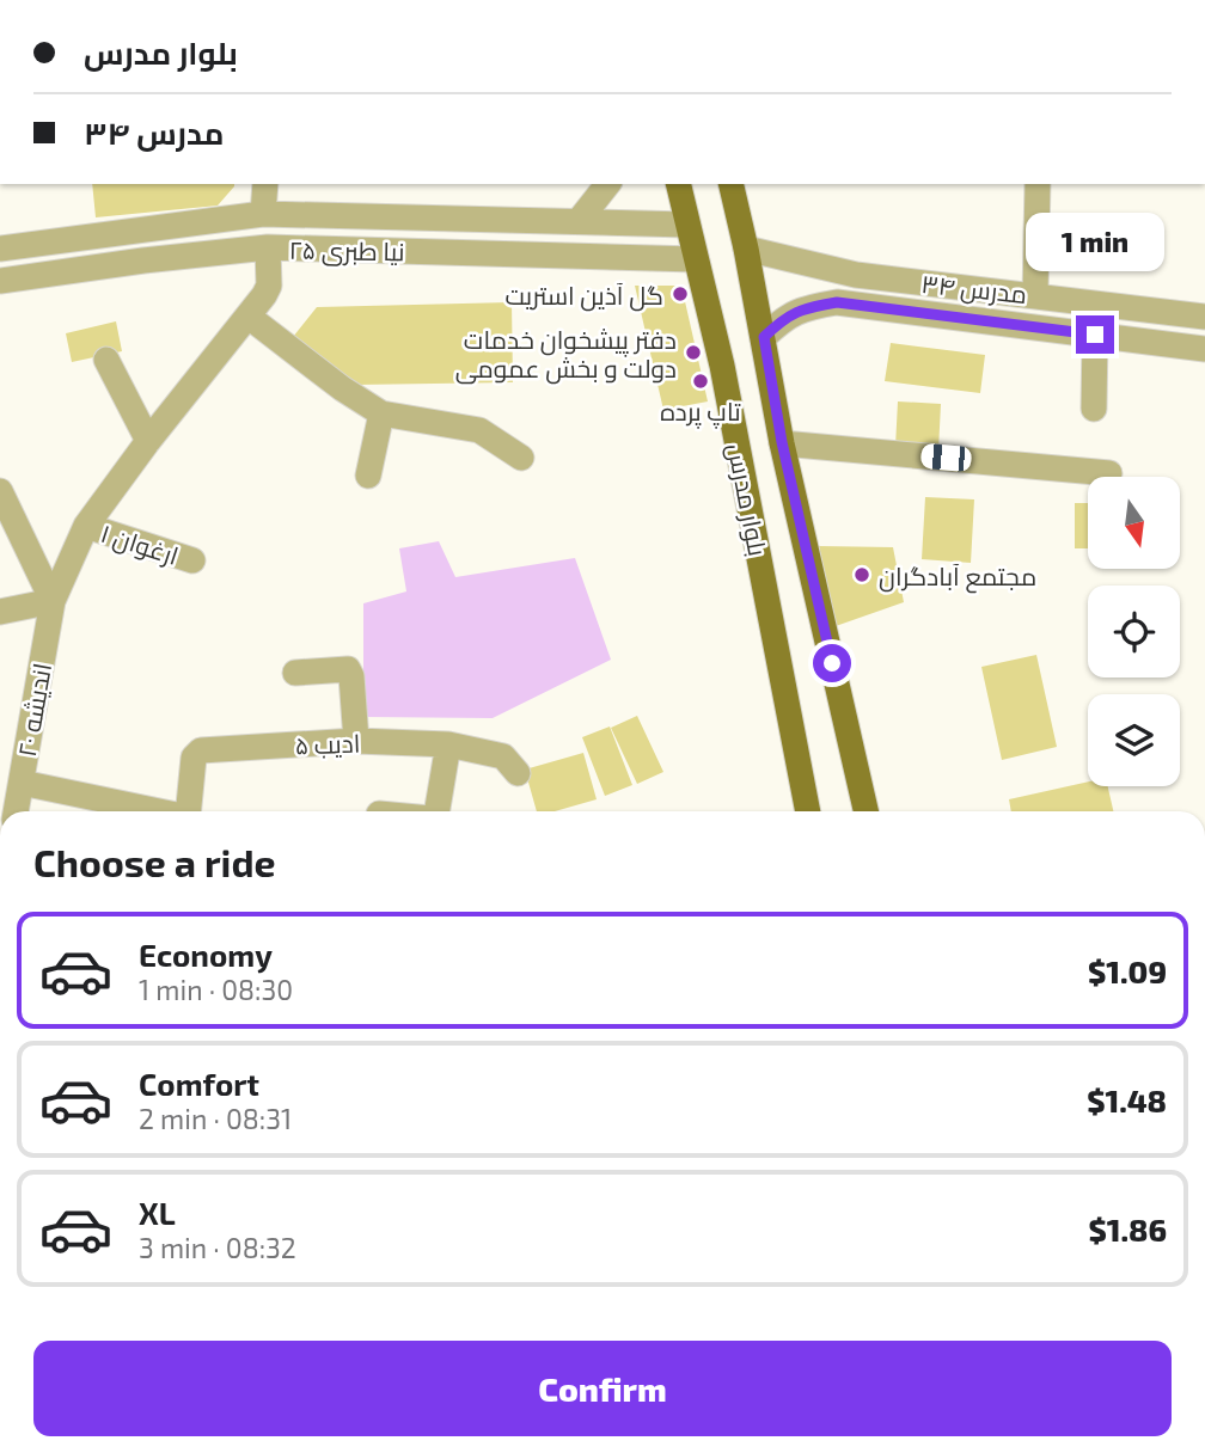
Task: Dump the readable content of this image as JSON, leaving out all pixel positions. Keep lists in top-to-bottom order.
{
  "streets": {
    "main road": ["بلوار مدرس"],
    "street": [
      "نیا طبری ۲۵",
      "مدرس ۳۴",
      "ارغوان ۱",
      "اندیشه ۲۰",
      "ادیب ۵"
    ]
  },
  "crossings": [
    ["نیا طبری ۲۵", "بلوار مدرس"],
    ["نیا طبری ۲۵", "اندیشه ۲۰"],
    ["مدرس ۳۴", "بلوار مدرس"],
    ["ارغوان ۱", "اندیشه ۲۰"]
  ],
  "places": [
    "گل آذین استریت",
    "دفتر پیشخوان خدمات دولت و بخش عمومی",
    "تاپ پرده",
    "مجتمع آبادگران"
  ],
  "north": "bottom",
  "page": {
    "banner": ["بلوار مدرس", "مدرس ۳۴"],
    "bubble": "1 min",
    "heading": "Choose a ride",
    "list": [
      {
        "name": "Economy",
        "note": "1 min · 08:30",
        "value": "$1.09"
      },
      {
        "name": "Comfort",
        "note": "2 min · 08:31",
        "value": "$1.48"
      },
      {
        "name": "XL",
        "note": "3 min · 08:32",
        "value": "$1.86"
      }
    ],
    "buttons": "Confirm"
  }
}
